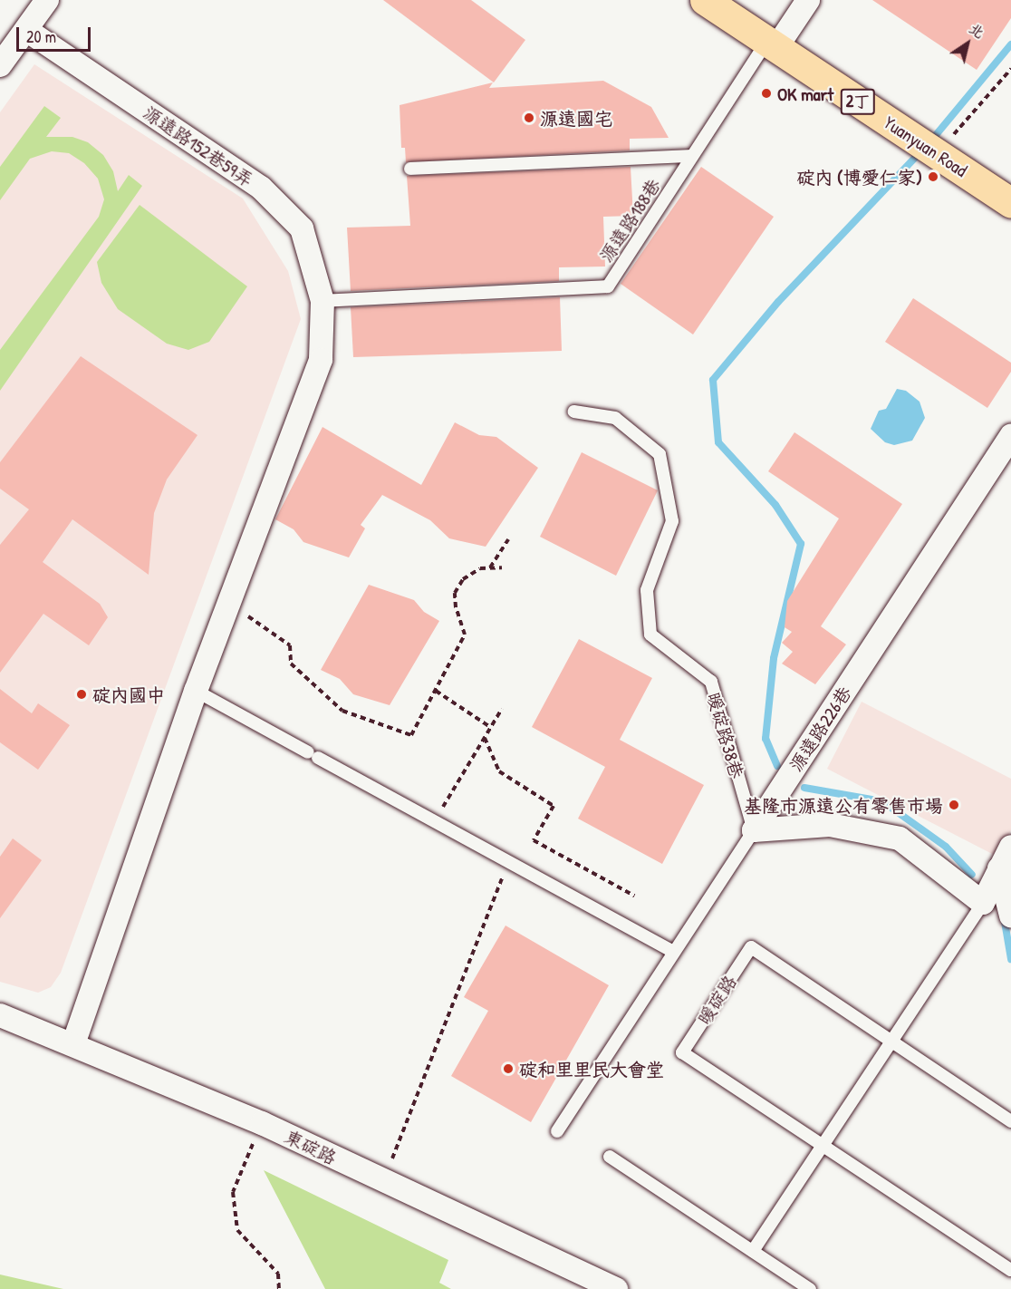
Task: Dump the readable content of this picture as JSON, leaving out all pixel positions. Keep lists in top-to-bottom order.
{
  "streets": {
    "main road": ["2丁", "Yuanyuan Road"],
    "street": ["源遠路152巷59弄", "源遠路226巷", "東碇路"],
    "lane": ["源遠路188巷", "暖碇路38巷", "暖碇路"]
  },
  "crossings": [
    ["源遠路152巷59弄", "源遠路188巷"],
    ["源遠路152巷59弄", "東碇路"],
    ["Yuanyuan Road", "源遠路188巷"],
    ["源遠路226巷", "暖碇路38巷"]
  ],
  "places": [
    "OK mart",
    "源遠國宅",
    "碇內 (博愛仁家)",
    "碇內國中",
    "基隆市源遠公有零售市場",
    "碇和里里民大會堂"
  ],
  "scale_bar": "20 m",
  "north": "top right"
}
